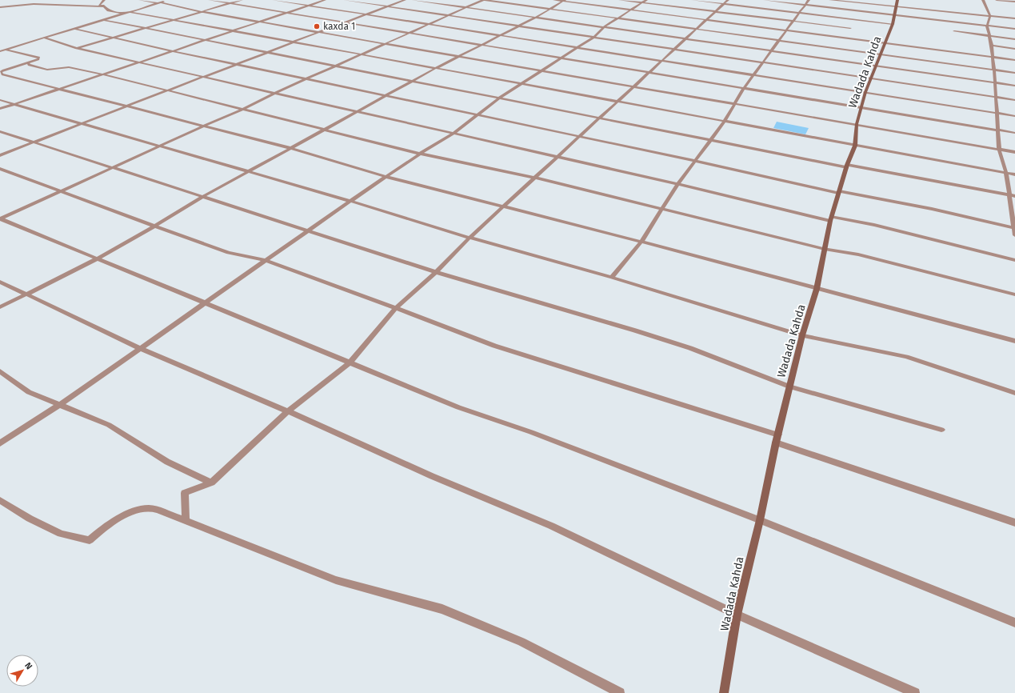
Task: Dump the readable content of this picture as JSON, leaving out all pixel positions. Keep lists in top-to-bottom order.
{
  "streets": {
    "main road": ["Wadada Kahda"]
  },
  "places": ["kaxda 1"],
  "north": "top right"
}
